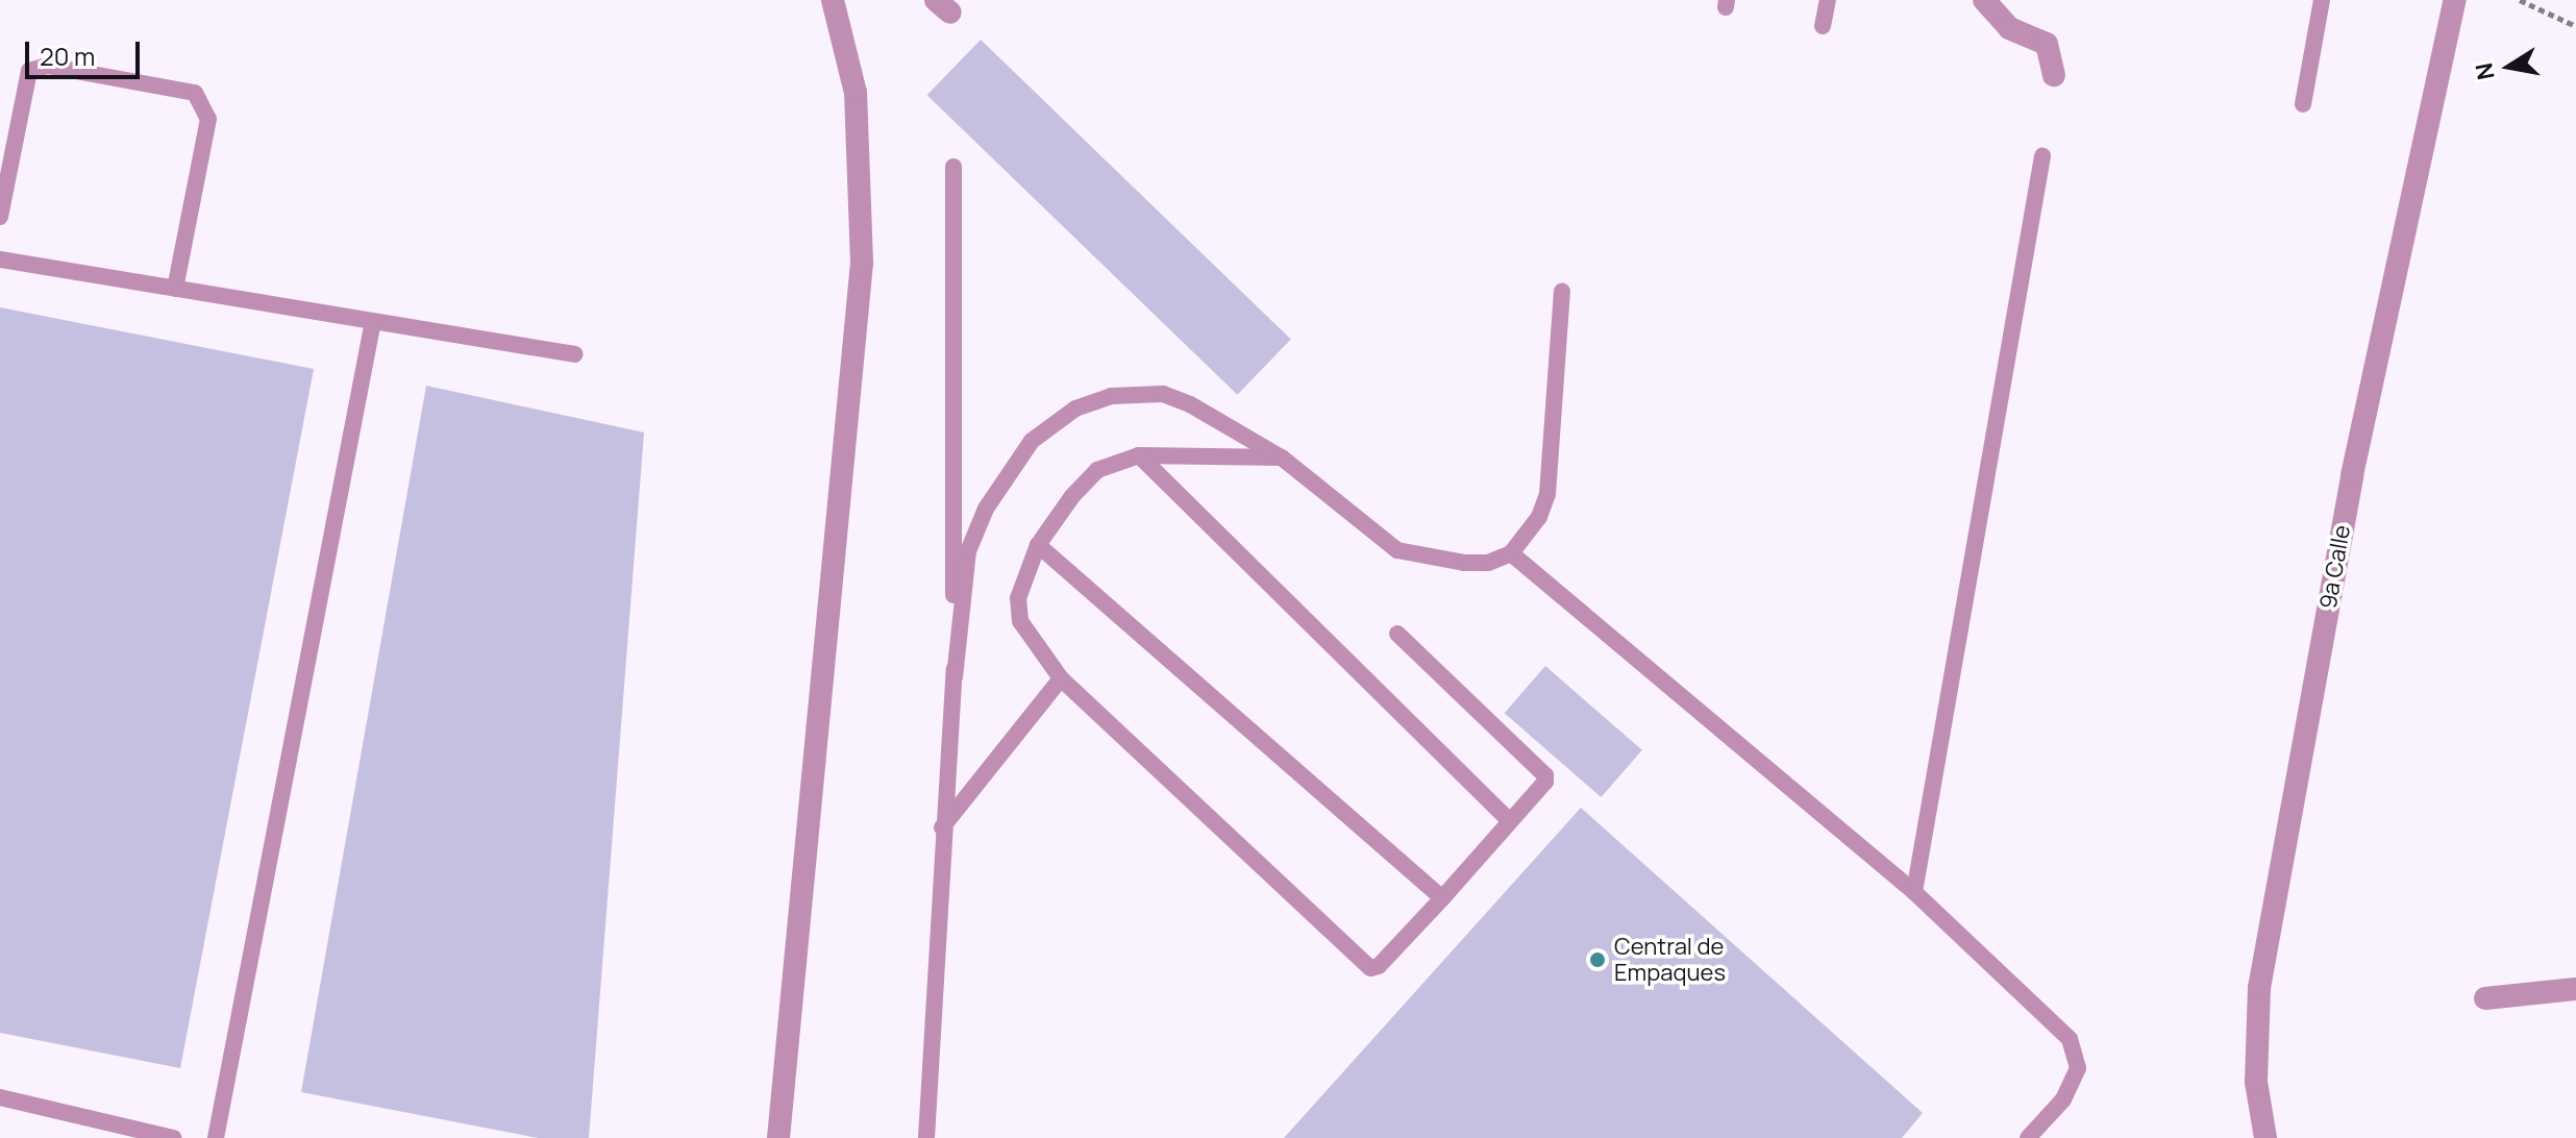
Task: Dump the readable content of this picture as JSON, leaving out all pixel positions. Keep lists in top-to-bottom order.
{
  "streets": {
    "street": ["9a Calle"]
  },
  "places": ["Central de Empaques"],
  "scale_bar": "20 m",
  "north": "left"
}
